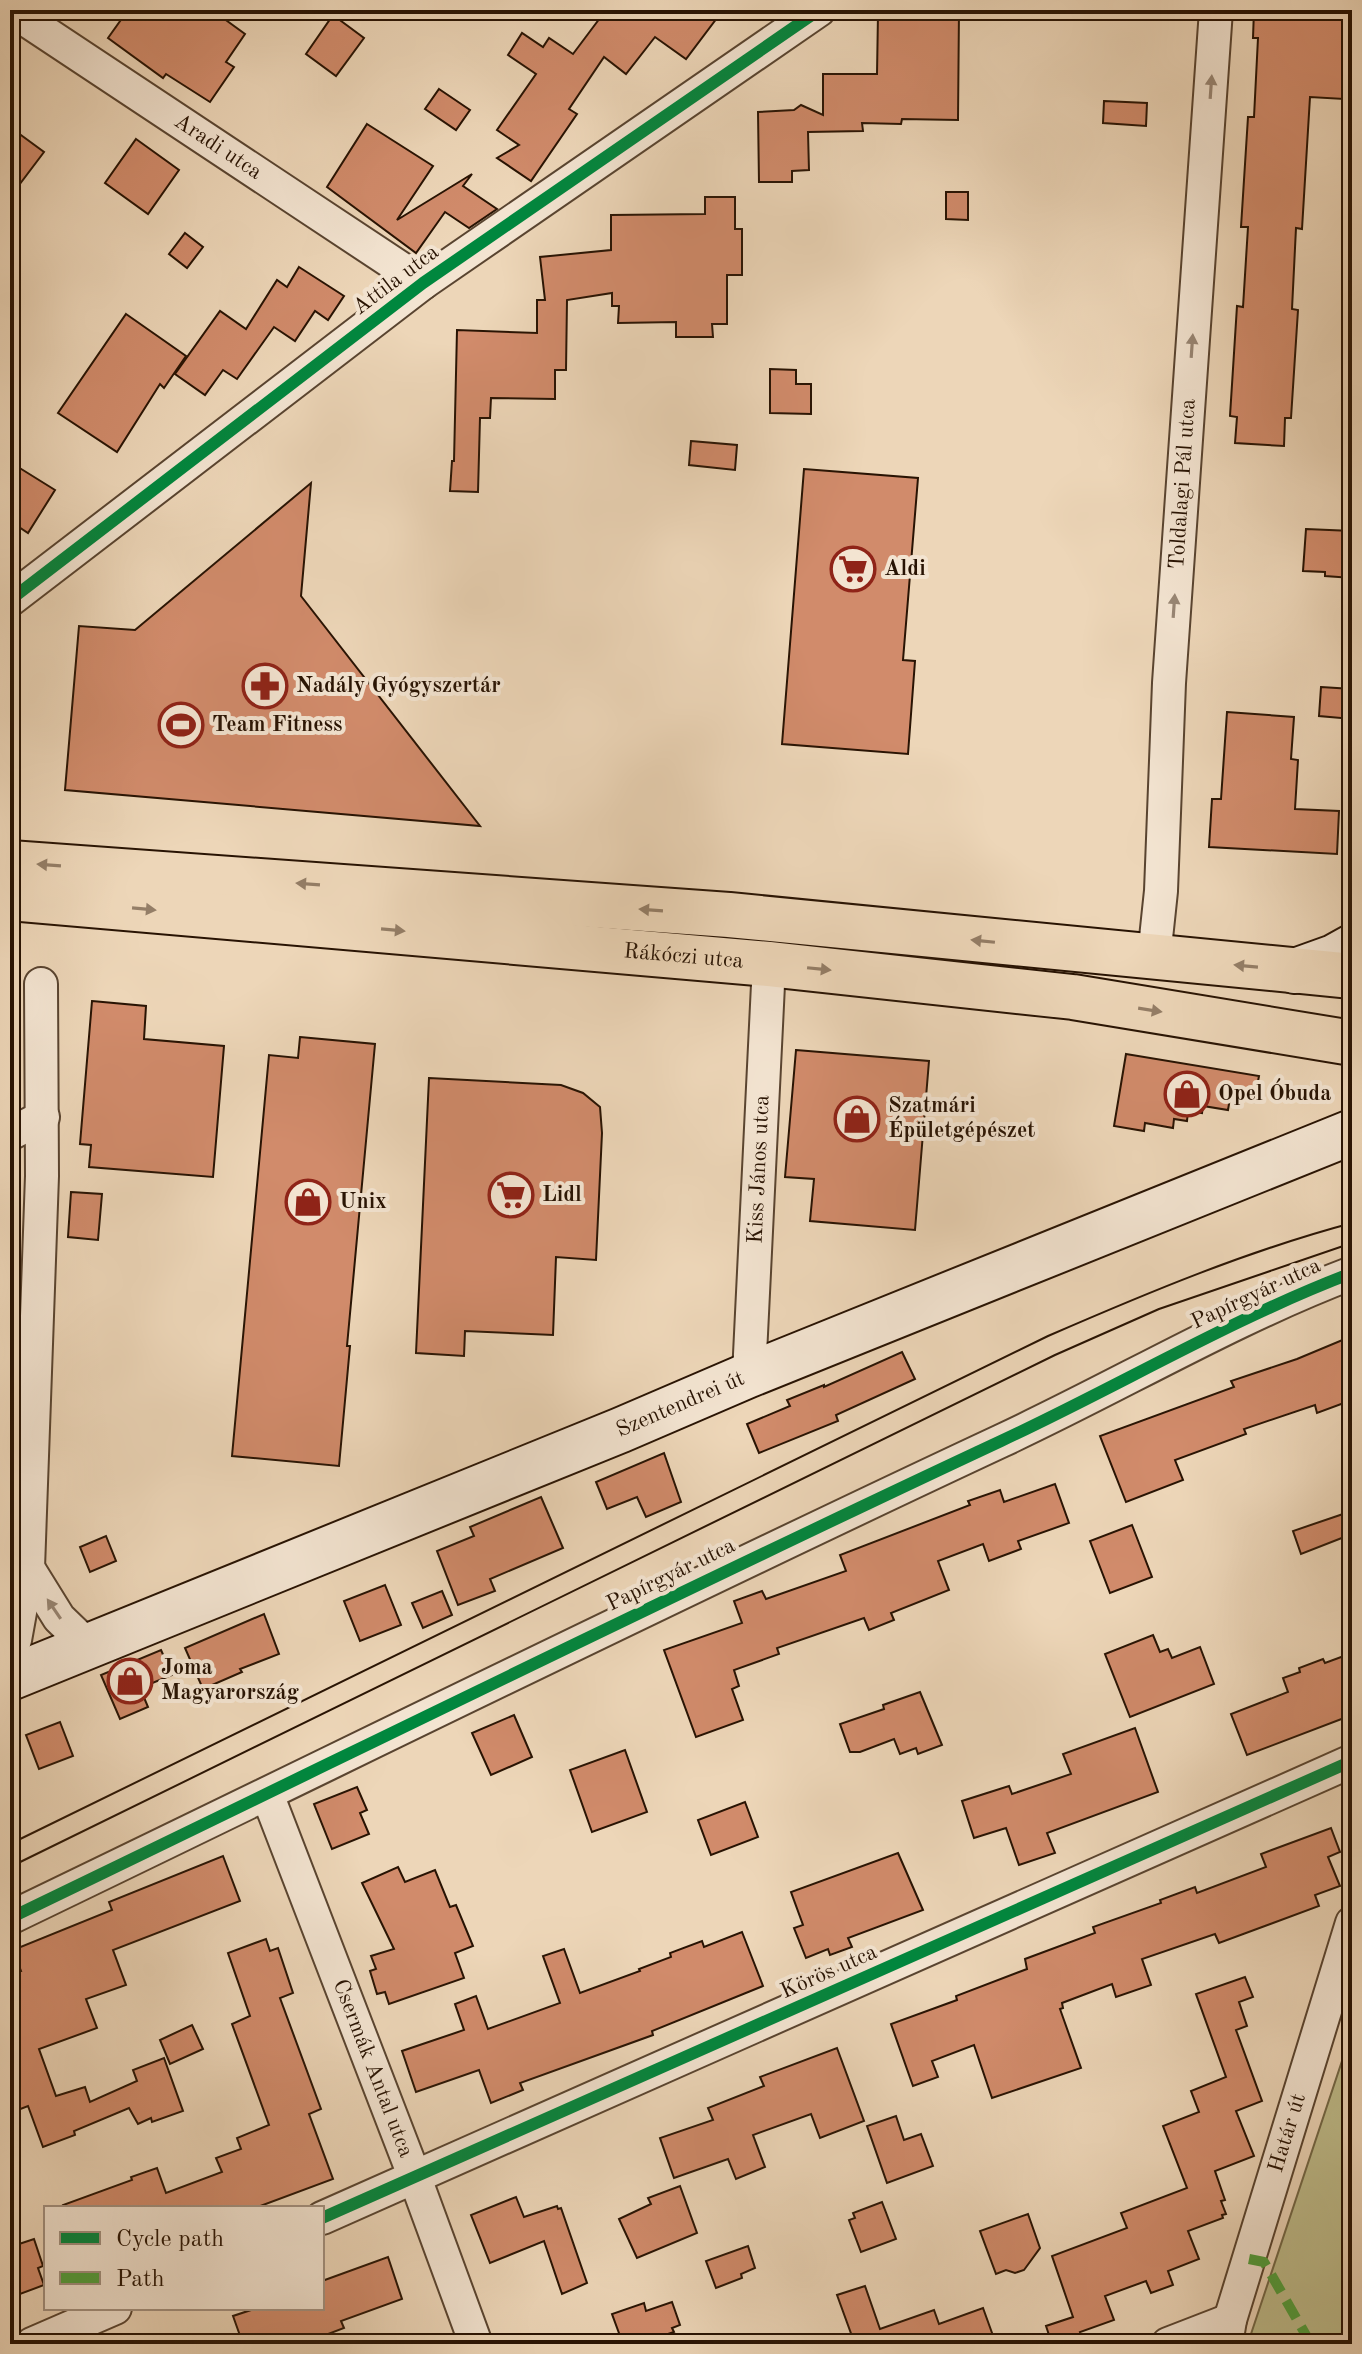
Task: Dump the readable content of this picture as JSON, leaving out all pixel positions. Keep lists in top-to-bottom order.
{
  "streets": {
    "main road": ["Rákóczi utca", "Szentendrei út"],
    "street": [
      "Aradi utca",
      "Attila utca",
      "Toldalagi Pál utca",
      "Kiss János utca",
      "Papírgyár utca",
      "Körös utca",
      "Csermák Antal utca",
      "Határ út"
    ]
  },
  "crossings": [
    ["Aradi utca", "Attila utca"],
    ["Toldalagi Pál utca", "Rákóczi utca"],
    ["Rákóczi utca", "Kiss János utca"],
    ["Kiss János utca", "Szentendrei út"],
    ["Papírgyár utca", "Csermák Antal utca"],
    ["Körös utca", "Csermák Antal utca"]
  ],
  "one_way": ["Toldalagi Pál utca"],
  "places": {
    "supermarket": ["Aldi", "Lidl"],
    "pharmacy": ["Nadály Gyógyszertár"],
    "sports": ["Team Fitness"],
    "shop": [
      "Opel Óbuda",
      "Szatmári Épületgépészet",
      "Unix",
      "Joma Magyarország"
    ]
  },
  "legend": ["Cycle path", "Path"]
}
